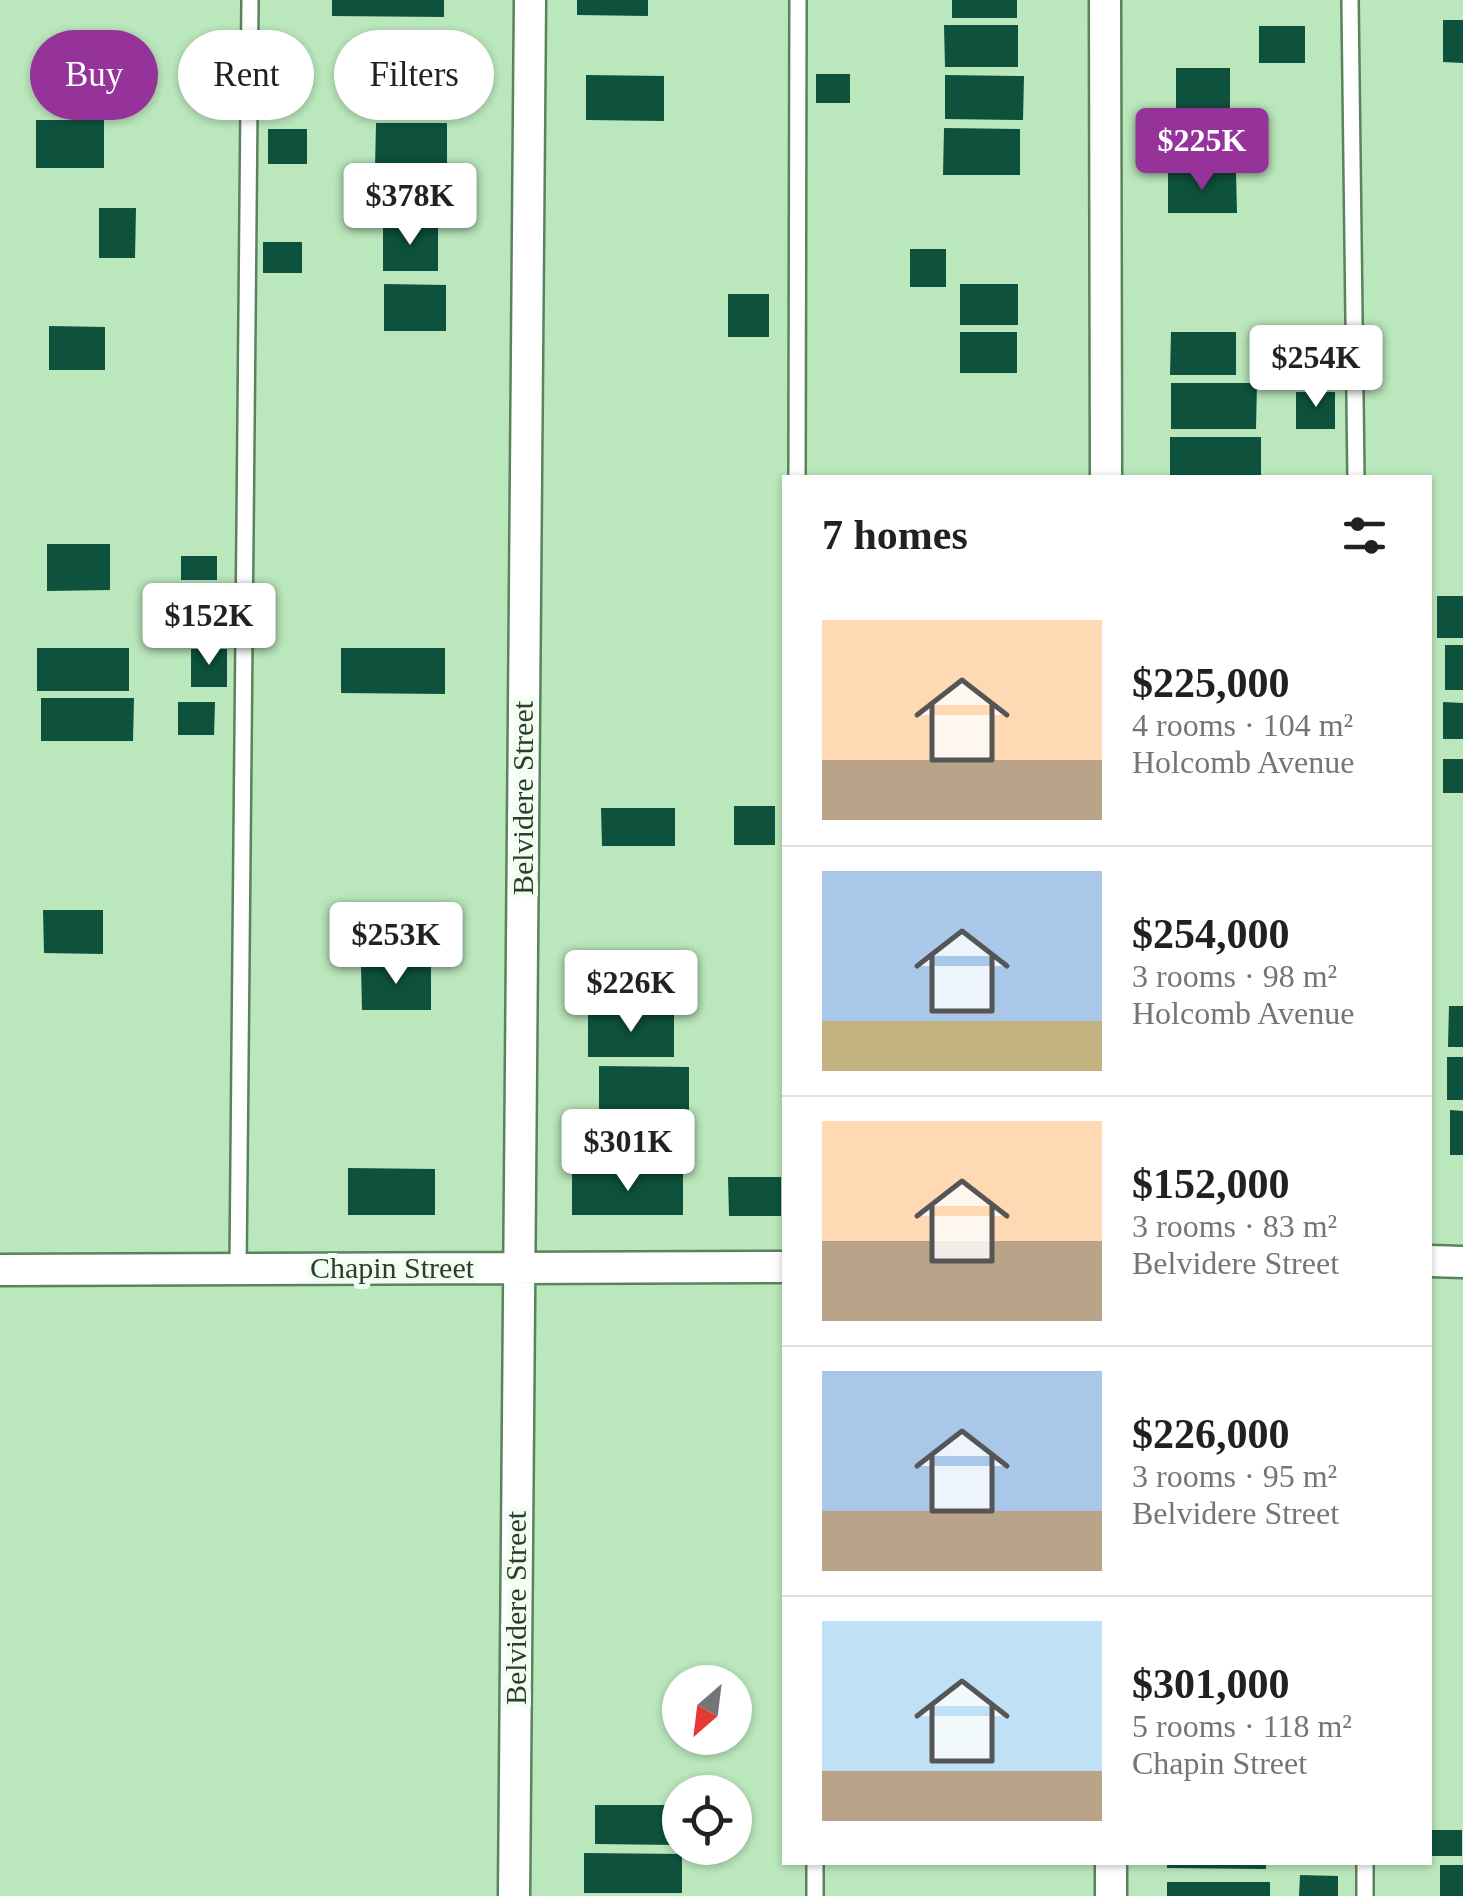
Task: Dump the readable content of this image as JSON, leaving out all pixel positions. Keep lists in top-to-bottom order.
{
  "streets": {
    "street": ["Belvidere Street", "Chapin Street"]
  },
  "crossings": [
    ["Belvidere Street", "Chapin Street"]
  ],
  "north": "bottom left",
  "page": {
    "chip": ["Buy", "Rent", "Filters"],
    "price": [
      "$225K",
      "$378K",
      "$254K",
      "$152K",
      "$253K",
      "$226K",
      "$301K"
    ],
    "heading": "7 homes",
    "list": [
      {
        "name": "$225,000",
        "note": "4 rooms · 104 m² · Holcomb Avenue"
      },
      {
        "name": "$254,000",
        "note": "3 rooms · 98 m² · Holcomb Avenue"
      },
      {
        "name": "$152,000",
        "note": "3 rooms · 83 m² · Belvidere Street"
      },
      {
        "name": "$226,000",
        "note": "3 rooms · 95 m² · Belvidere Street"
      },
      {
        "name": "$301,000",
        "note": "5 rooms · 118 m² · Chapin Street"
      }
    ]
  }
}
